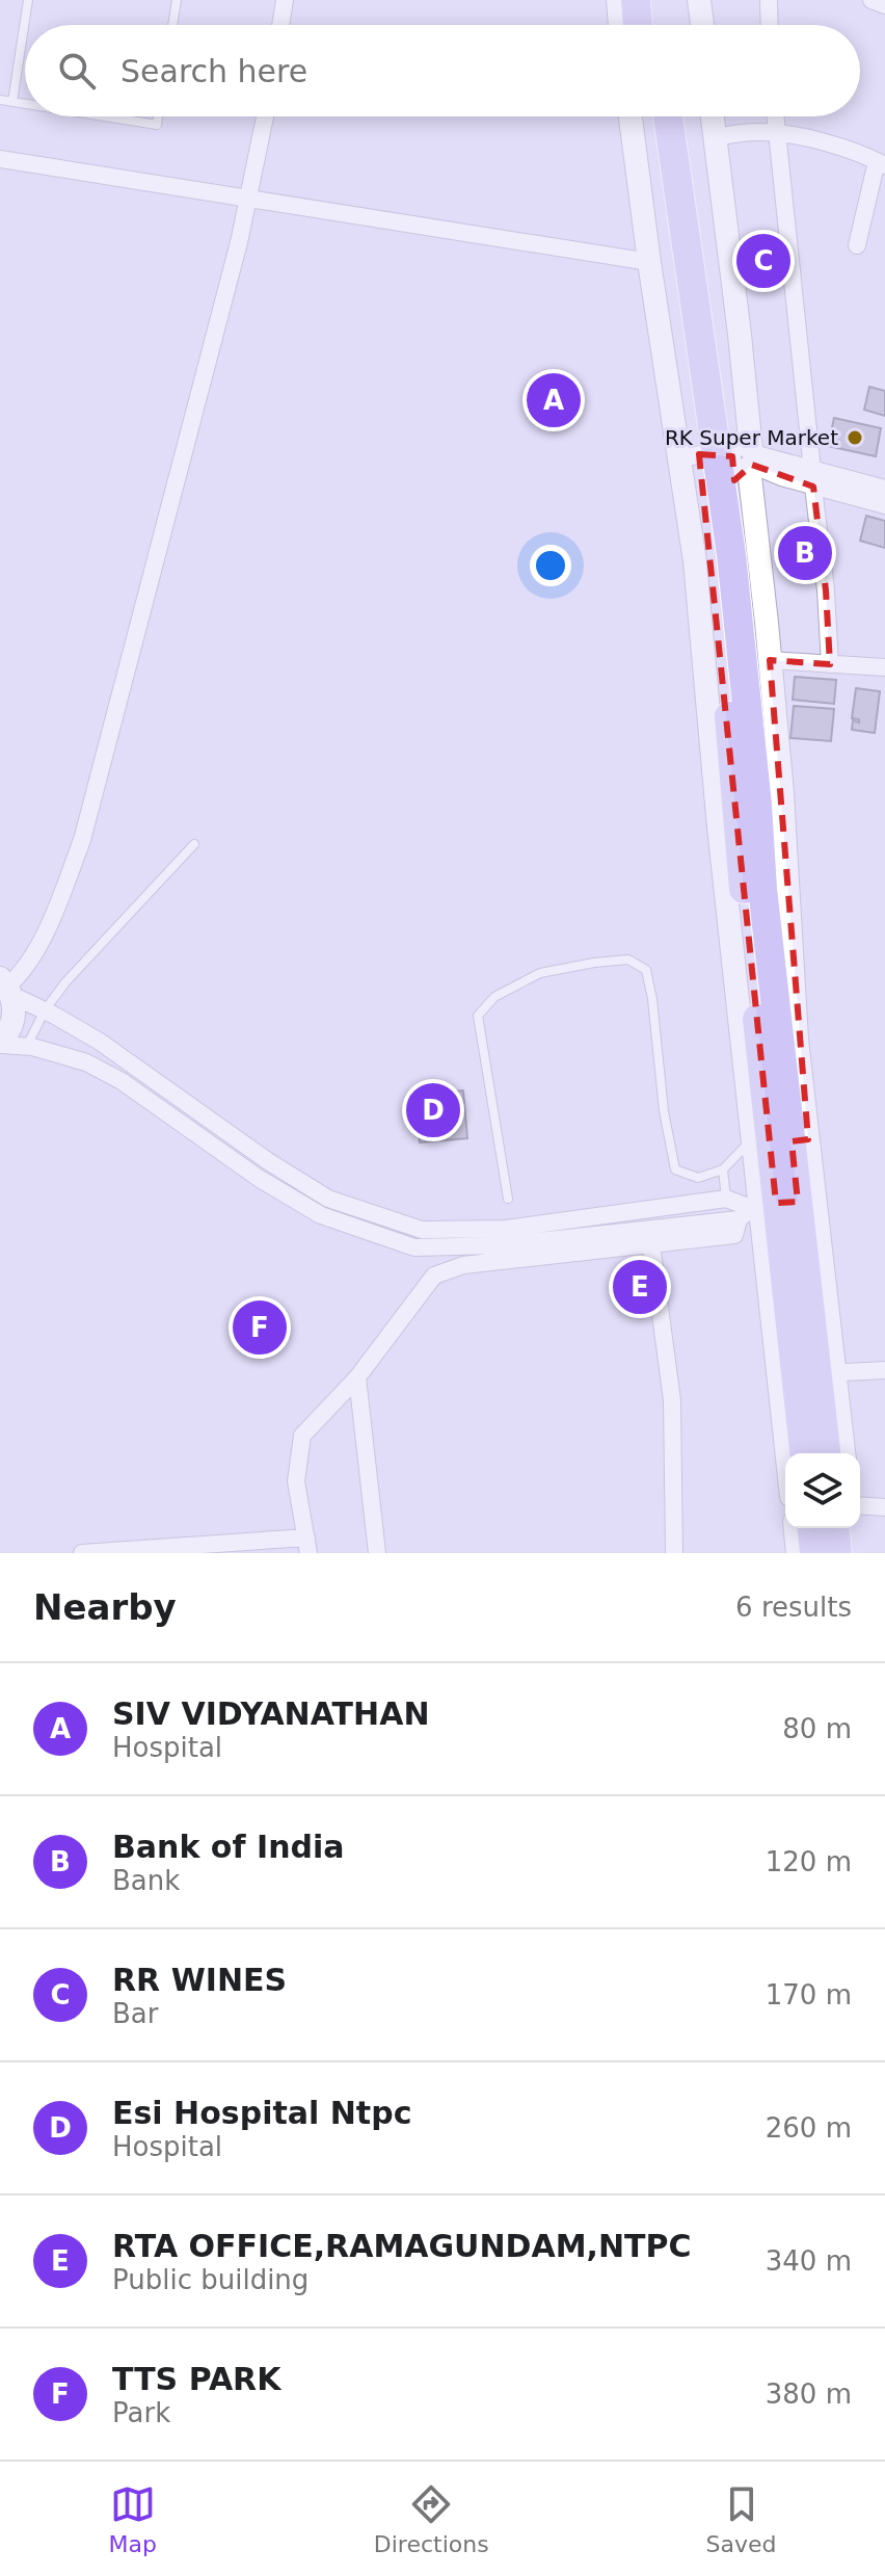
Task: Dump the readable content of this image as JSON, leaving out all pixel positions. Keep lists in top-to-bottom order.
{
  "places": ["RK Super Market"],
  "page": {
    "search": "Search here",
    "pins": [
      "C",
      "A",
      "B",
      "D",
      "E",
      "F"
    ],
    "heading": ["Nearby", "6 results"],
    "list": [
      {
        "mark": "A",
        "name": "SIV VIDYANATHAN",
        "note": "Hospital",
        "value": "80 m"
      },
      {
        "mark": "B",
        "name": "Bank of India",
        "note": "Bank",
        "value": "120 m"
      },
      {
        "mark": "C",
        "name": "RR WINES",
        "note": "Bar",
        "value": "170 m"
      },
      {
        "mark": "D",
        "name": "Esi Hospital Ntpc",
        "note": "Hospital",
        "value": "260 m"
      },
      {
        "mark": "E",
        "name": "RTA OFFICE,RAMAGUNDAM,NTPC",
        "note": "Public building",
        "value": "340 m"
      },
      {
        "mark": "F",
        "name": "TTS PARK",
        "note": "Park",
        "value": "380 m"
      }
    ],
    "nav": ["Map", "Directions", "Saved"]
  }
}
